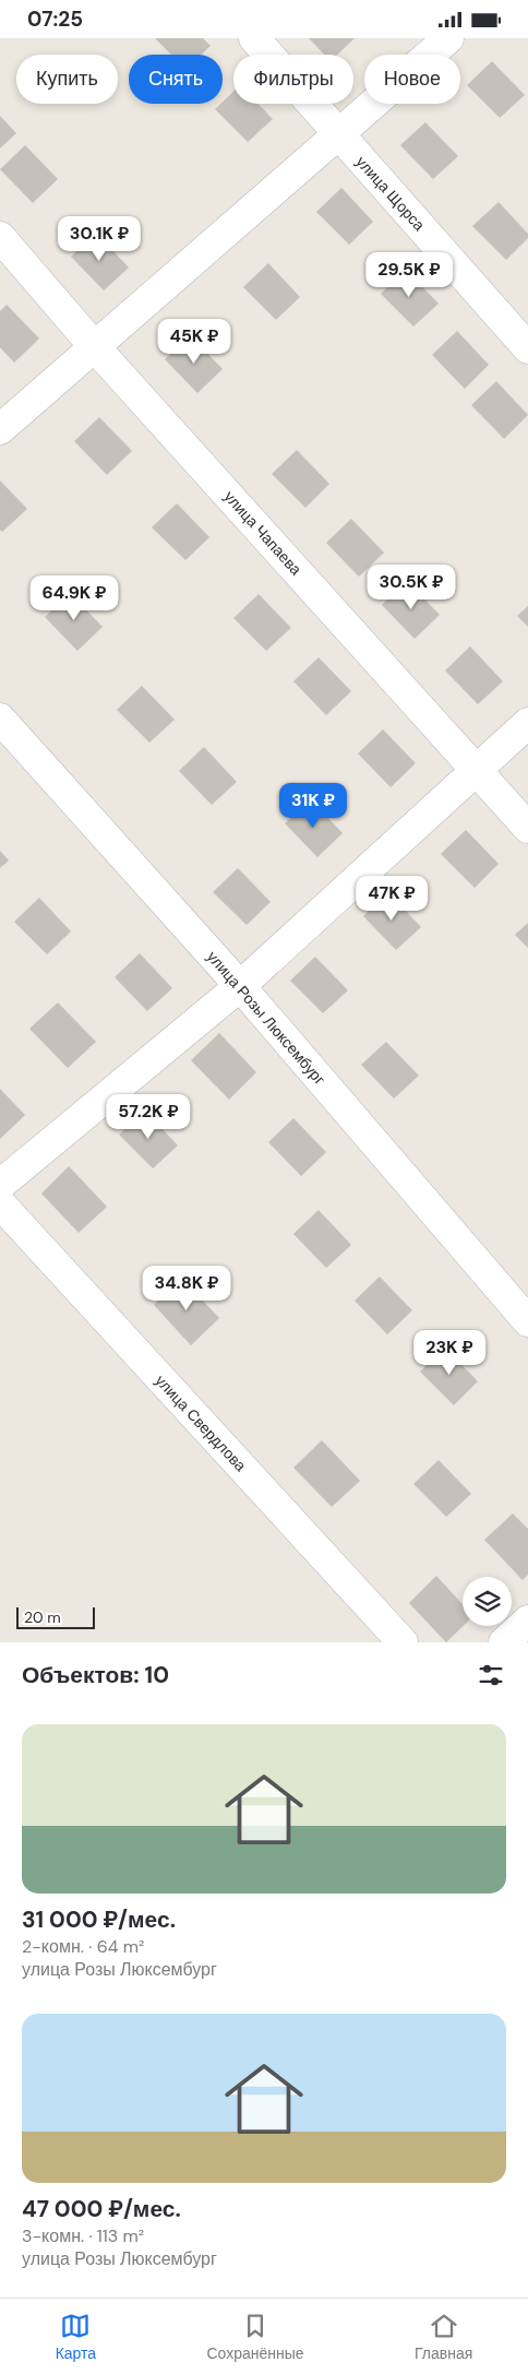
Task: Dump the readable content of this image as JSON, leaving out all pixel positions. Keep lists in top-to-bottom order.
{
  "streets": {
    "street": [
      "улица Щорса",
      "улица Чапаева",
      "улица Розы Люксембург",
      "улица Свердлова"
    ]
  },
  "scale_bar": "20 m",
  "page": {
    "status": "07:25",
    "chip": [
      "Купить",
      "Снять",
      "Фильтры",
      "Новое"
    ],
    "price": [
      "30.1K ₽",
      "29.5K ₽",
      "45K ₽",
      "30.5K ₽",
      "64.9K ₽",
      "31K ₽",
      "47K ₽",
      "57.2K ₽",
      "34.8K ₽",
      "23K ₽"
    ],
    "scale": "20 m",
    "heading": "Объектов: 10",
    "list": [
      {
        "name": "31 000 ₽/мес.",
        "note": "2-комн. · 64 m² · улица Розы Люксембург"
      },
      {
        "name": "47 000 ₽/мес.",
        "note": "3-комн. · 113 m² · улица Розы Люксембург"
      }
    ],
    "tabs": ["Карта", "Сохранённые", "Главная"]
  }
}
